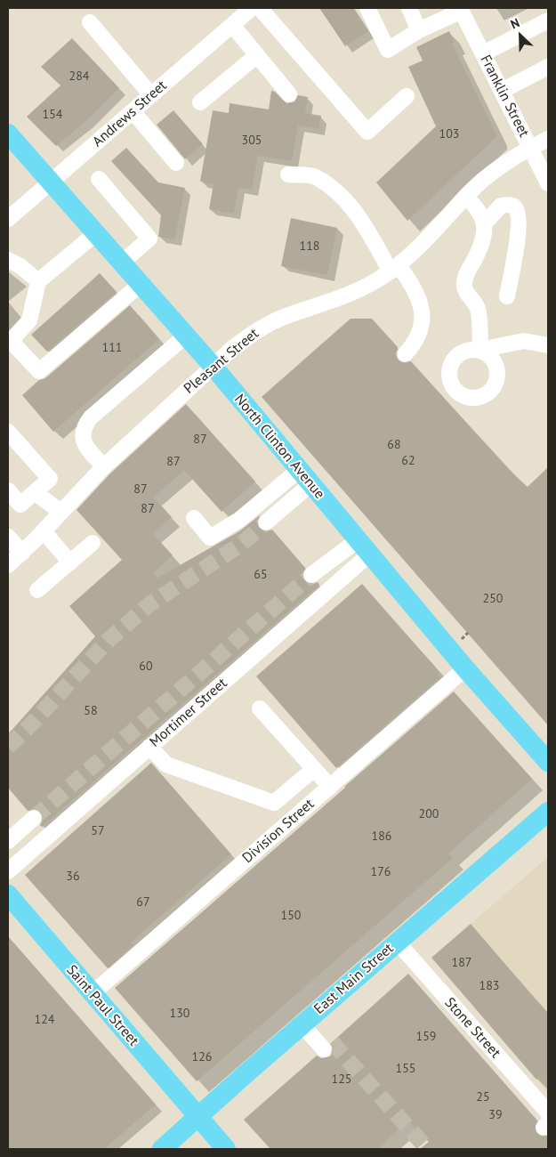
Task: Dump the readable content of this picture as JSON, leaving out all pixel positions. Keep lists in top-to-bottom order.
{
  "streets": {
    "main road": ["North Clinton Avenue", "East Main Street", "Saint Paul Street"],
    "street": [
      "Franklin Street",
      "Andrews Street",
      "Pleasant Street",
      "Mortimer Street",
      "Division Street",
      "Stone Street"
    ]
  },
  "crossings": [
    ["Franklin Street", "Pleasant Street"],
    ["Andrews Street", "North Clinton Avenue"],
    ["Pleasant Street", "North Clinton Avenue"],
    ["North Clinton Avenue", "Mortimer Street"],
    ["North Clinton Avenue", "Division Street"],
    ["Division Street", "Saint Paul Street"],
    ["East Main Street", "Saint Paul Street"],
    ["East Main Street", "Stone Street"]
  ],
  "house_numbers": [
    "284",
    "154",
    "103",
    "305",
    "118",
    "111",
    "87",
    "68",
    "62",
    "87",
    "87",
    "87",
    "65",
    "250",
    "60",
    "58",
    "200",
    "57",
    "186",
    "176",
    "36",
    "67",
    "150",
    "187",
    "183",
    "130",
    "124",
    "159",
    "126",
    "155",
    "125",
    "25",
    "39"
  ],
  "north": "top left"
}
